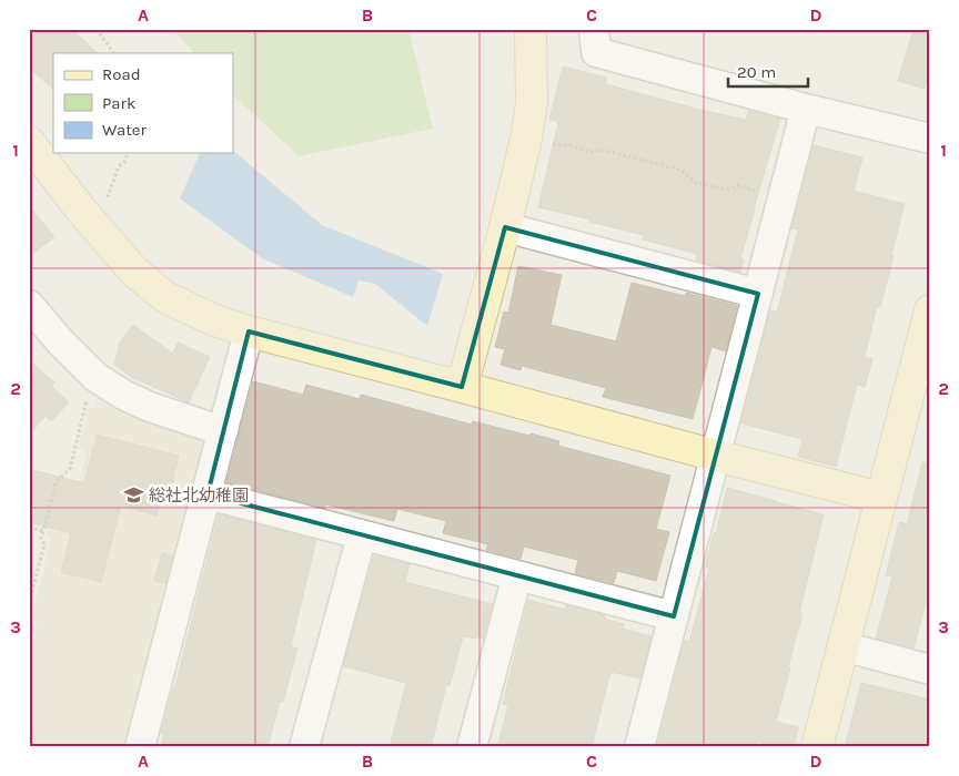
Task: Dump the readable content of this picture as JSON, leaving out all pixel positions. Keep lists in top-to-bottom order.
{
  "places": {
    "school or university": ["総社北幼稚園"]
  },
  "legend": ["Road", "Park", "Water"],
  "scale_bar": "20 m",
  "grid": {
    "columns": [
      "A",
      "B",
      "C",
      "D"
    ],
    "rows": ["1", "2", "3"]
  }
}
